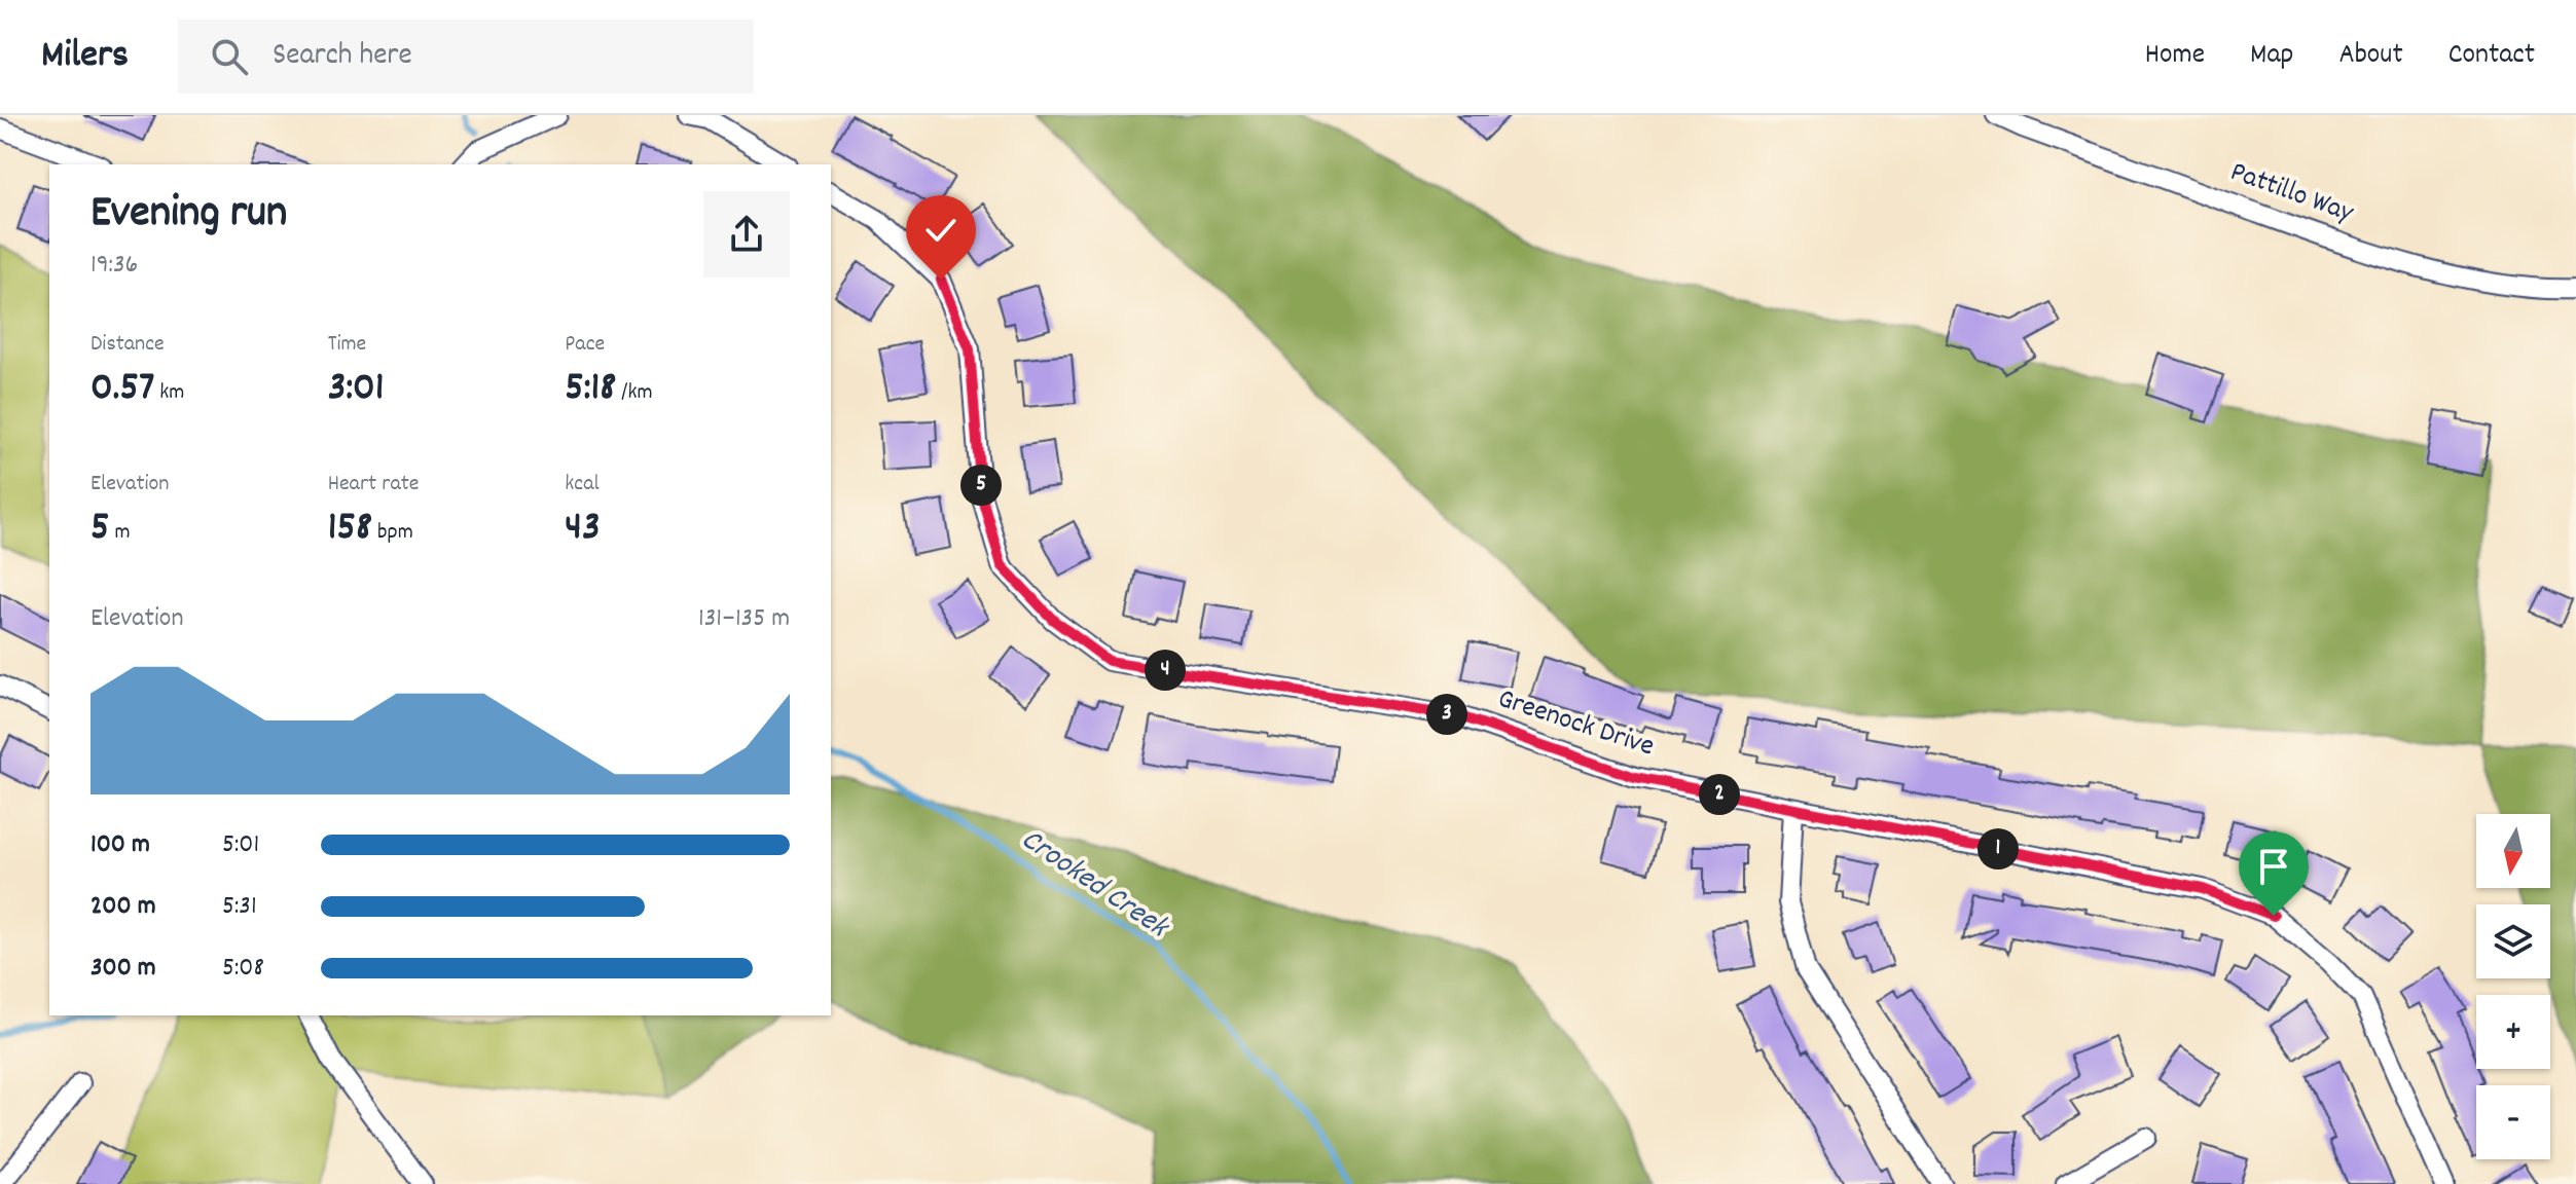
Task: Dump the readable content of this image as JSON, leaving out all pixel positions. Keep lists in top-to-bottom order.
{
  "streets": {
    "street": ["Pattillo Way", "Greenock Drive"]
  },
  "water": ["Crooked Creek"],
  "north": "bottom",
  "page": {
    "header": "Milers",
    "search": "Search here",
    "nav": [
      "Home",
      "Map",
      "About",
      "Contact"
    ],
    "heading": ["Evening run", "19:36"],
    "stats": [
      ["Distance", "0.57 km"],
      ["Time", "3:01"],
      ["Pace", "5:18 /km"],
      ["Elevation", "5 m"],
      ["Heart rate", "158 bpm"],
      ["kcal", "43"]
    ],
    "pins": [
      "5",
      "4",
      "3",
      "2",
      "1"
    ],
    "chart": ["Elevation", "131–135 m"],
    "map_buttons": ["+", "−"],
    "list": [
      {
        "name": "100 m",
        "note": "5:01"
      },
      {
        "name": "200 m",
        "note": "5:31"
      },
      {
        "name": "300 m",
        "note": "5:08"
      }
    ]
  }
}
